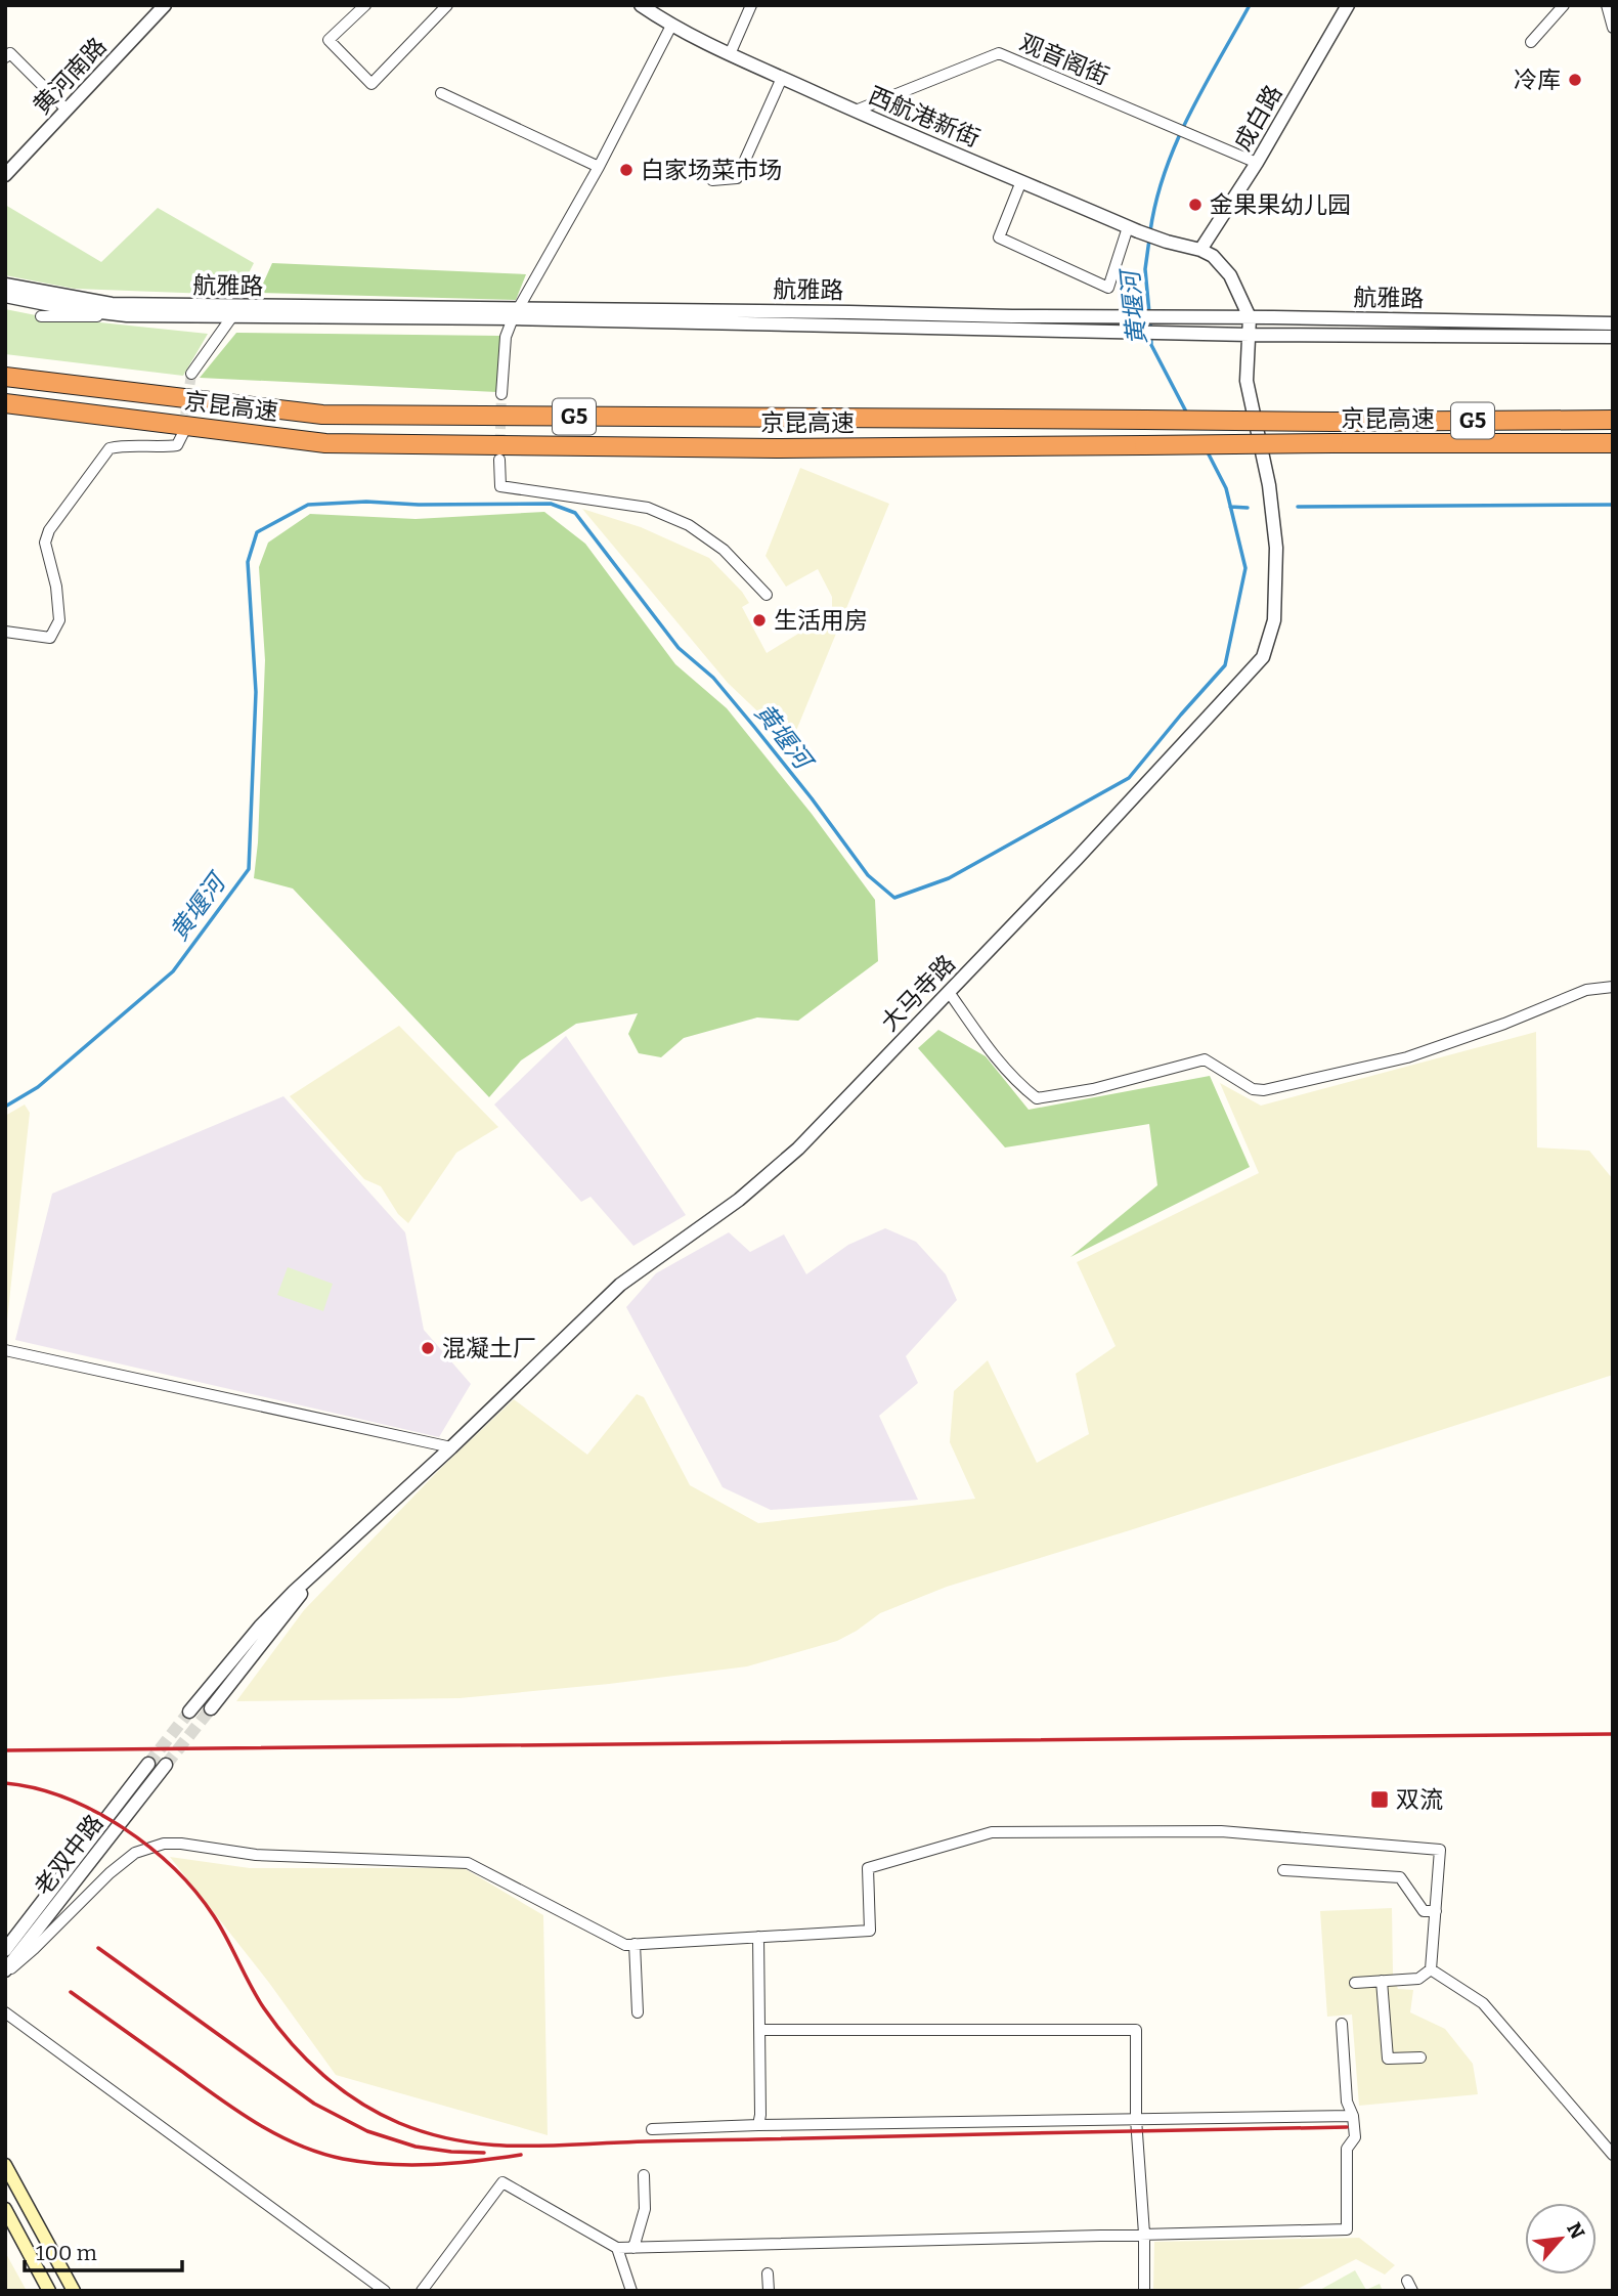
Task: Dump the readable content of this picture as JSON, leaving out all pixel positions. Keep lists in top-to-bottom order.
{
  "streets": {
    "highway": ["京昆高速", "G5"],
    "street": [
      "观音阁街",
      "黄河南路",
      "西航港新街",
      "成白路",
      "航雅路",
      "大马寺路",
      "老双中路"
    ]
  },
  "crossings": [
    ["观音阁街", "西航港新街"],
    ["观音阁街", "成白路"],
    ["西航港新街", "成白路"],
    ["航雅路", "大马寺路"]
  ],
  "water": ["黄堰河"],
  "places": {
    "other": [
      "冷库",
      "白家场菜市场",
      "金果果幼儿园",
      "生活用房",
      "混凝土厂"
    ],
    "transit": ["双流"]
  },
  "scale_bar": "100 m",
  "north": "top right"
}
